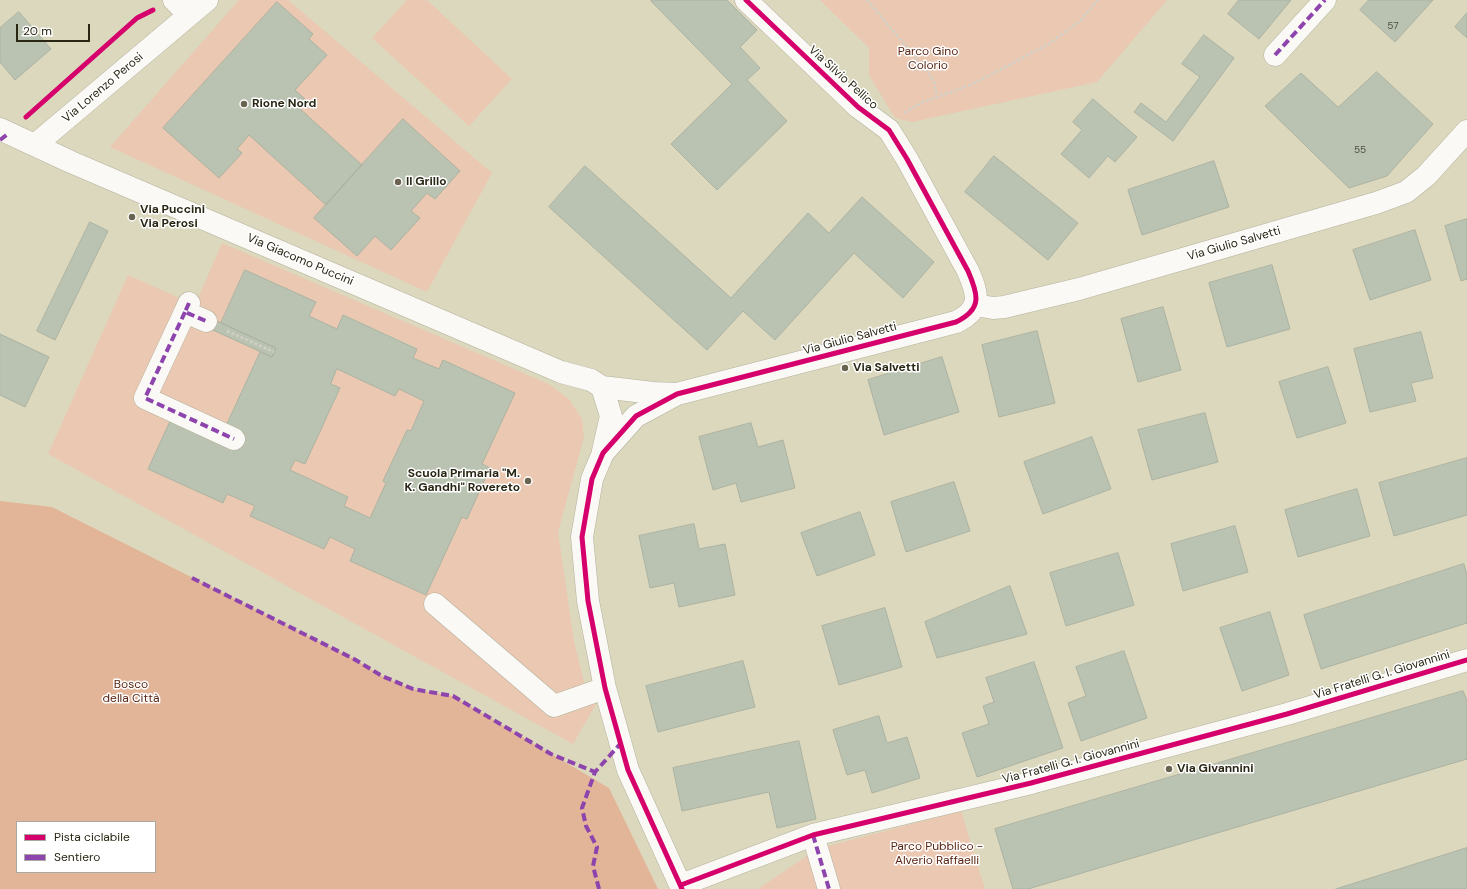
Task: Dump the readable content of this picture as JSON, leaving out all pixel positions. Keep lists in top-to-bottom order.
{
  "streets": {
    "street": [
      "Via Silvio Pellico",
      "Via Lorenzo Perosi",
      "Via Giulio Salvetti",
      "Via Giacomo Puccini",
      "Via Fratelli G. I. Giovannini"
    ]
  },
  "crossings": [
    ["Via Silvio Pellico", "Via Giulio Salvetti"],
    ["Via Lorenzo Perosi", "Via Giacomo Puccini"],
    ["Via Giulio Salvetti", "Via Giacomo Puccini"]
  ],
  "parks": ["Parco Gino Colorio", "Bosco della Città", "Parco Pubblico - Alverio Raffaelli"],
  "places": [
    "Rione Nord",
    "Il Grillo",
    "Via Puccini Via Perosi",
    "Via Salvetti",
    "Scuola Primaria \"M. K. Gandhi\" Rovereto",
    "Via Givannini"
  ],
  "house_numbers": ["57", "55"],
  "legend": ["Pista ciclabile", "Sentiero"],
  "scale_bar": "20 m"
}
